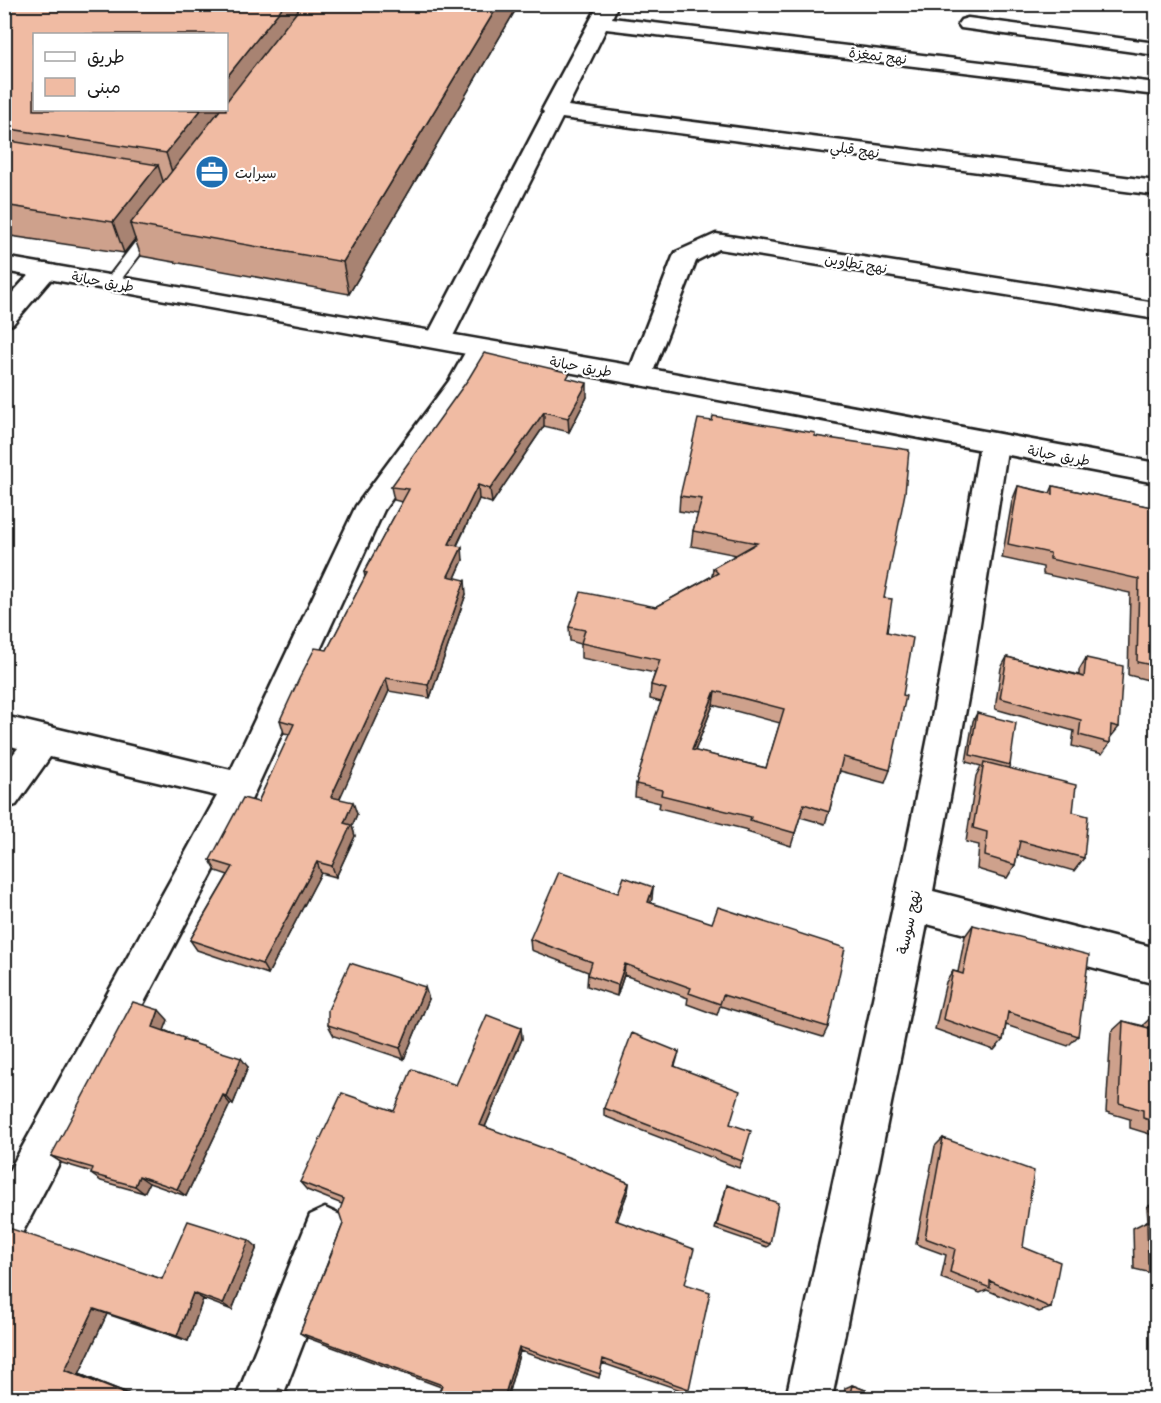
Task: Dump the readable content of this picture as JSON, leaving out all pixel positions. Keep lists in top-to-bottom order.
{
  "streets": {
    "street": [
      "نهج تمغزة",
      "نهج قبلي",
      "نهج تطاوين",
      "طريق حبانة",
      "نهج سوسة"
    ]
  },
  "crossings": [
    ["نهج تطاوين", "طريق حبانة"],
    ["طريق حبانة", "نهج سوسة"]
  ],
  "places": {
    "office": ["سيرابت"]
  },
  "legend": ["طريق", "مبنى"]
}
